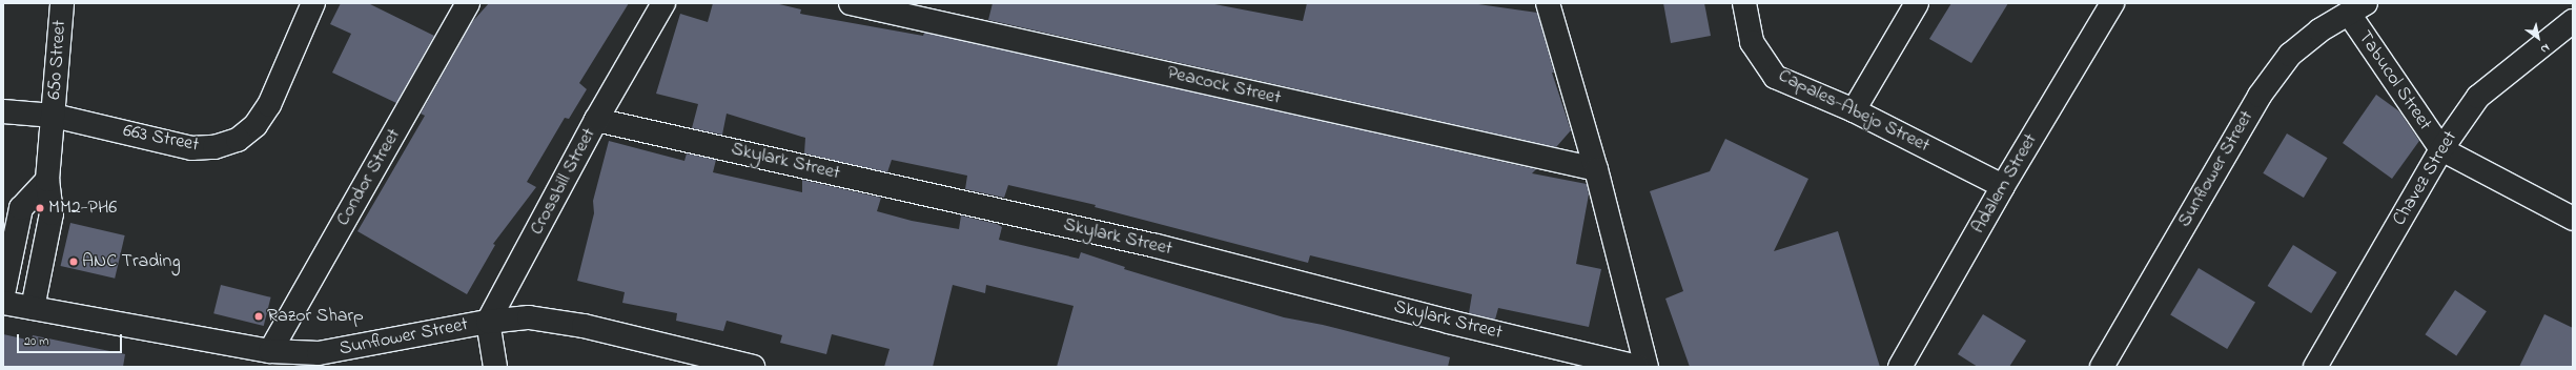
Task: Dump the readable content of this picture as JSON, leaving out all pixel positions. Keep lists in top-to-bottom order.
{
  "streets": {
    "street": [
      "650 Street",
      "Tabucol Street",
      "Peacock Street",
      "Capales-Abejo Street",
      "663 Street",
      "Skylark Street",
      "Sunflower Street",
      "Condor Street",
      "Chavez Street",
      "Crossbill Street",
      "Adalem Street"
    ]
  },
  "crossings": [
    ["650 Street", "663 Street"],
    ["650 Street", "Sunflower Street"],
    ["Tabucol Street", "Sunflower Street"],
    ["Tabucol Street", "Chavez Street"],
    ["Capales-Abejo Street", "Adalem Street"],
    ["Skylark Street", "Crossbill Street"],
    ["Sunflower Street", "Condor Street"],
    ["Sunflower Street", "Crossbill Street"]
  ],
  "places": ["MM2-PH6", "ANC Trading", "Razor Sharp"],
  "scale_bar": "20 m",
  "north": "bottom right"
}
